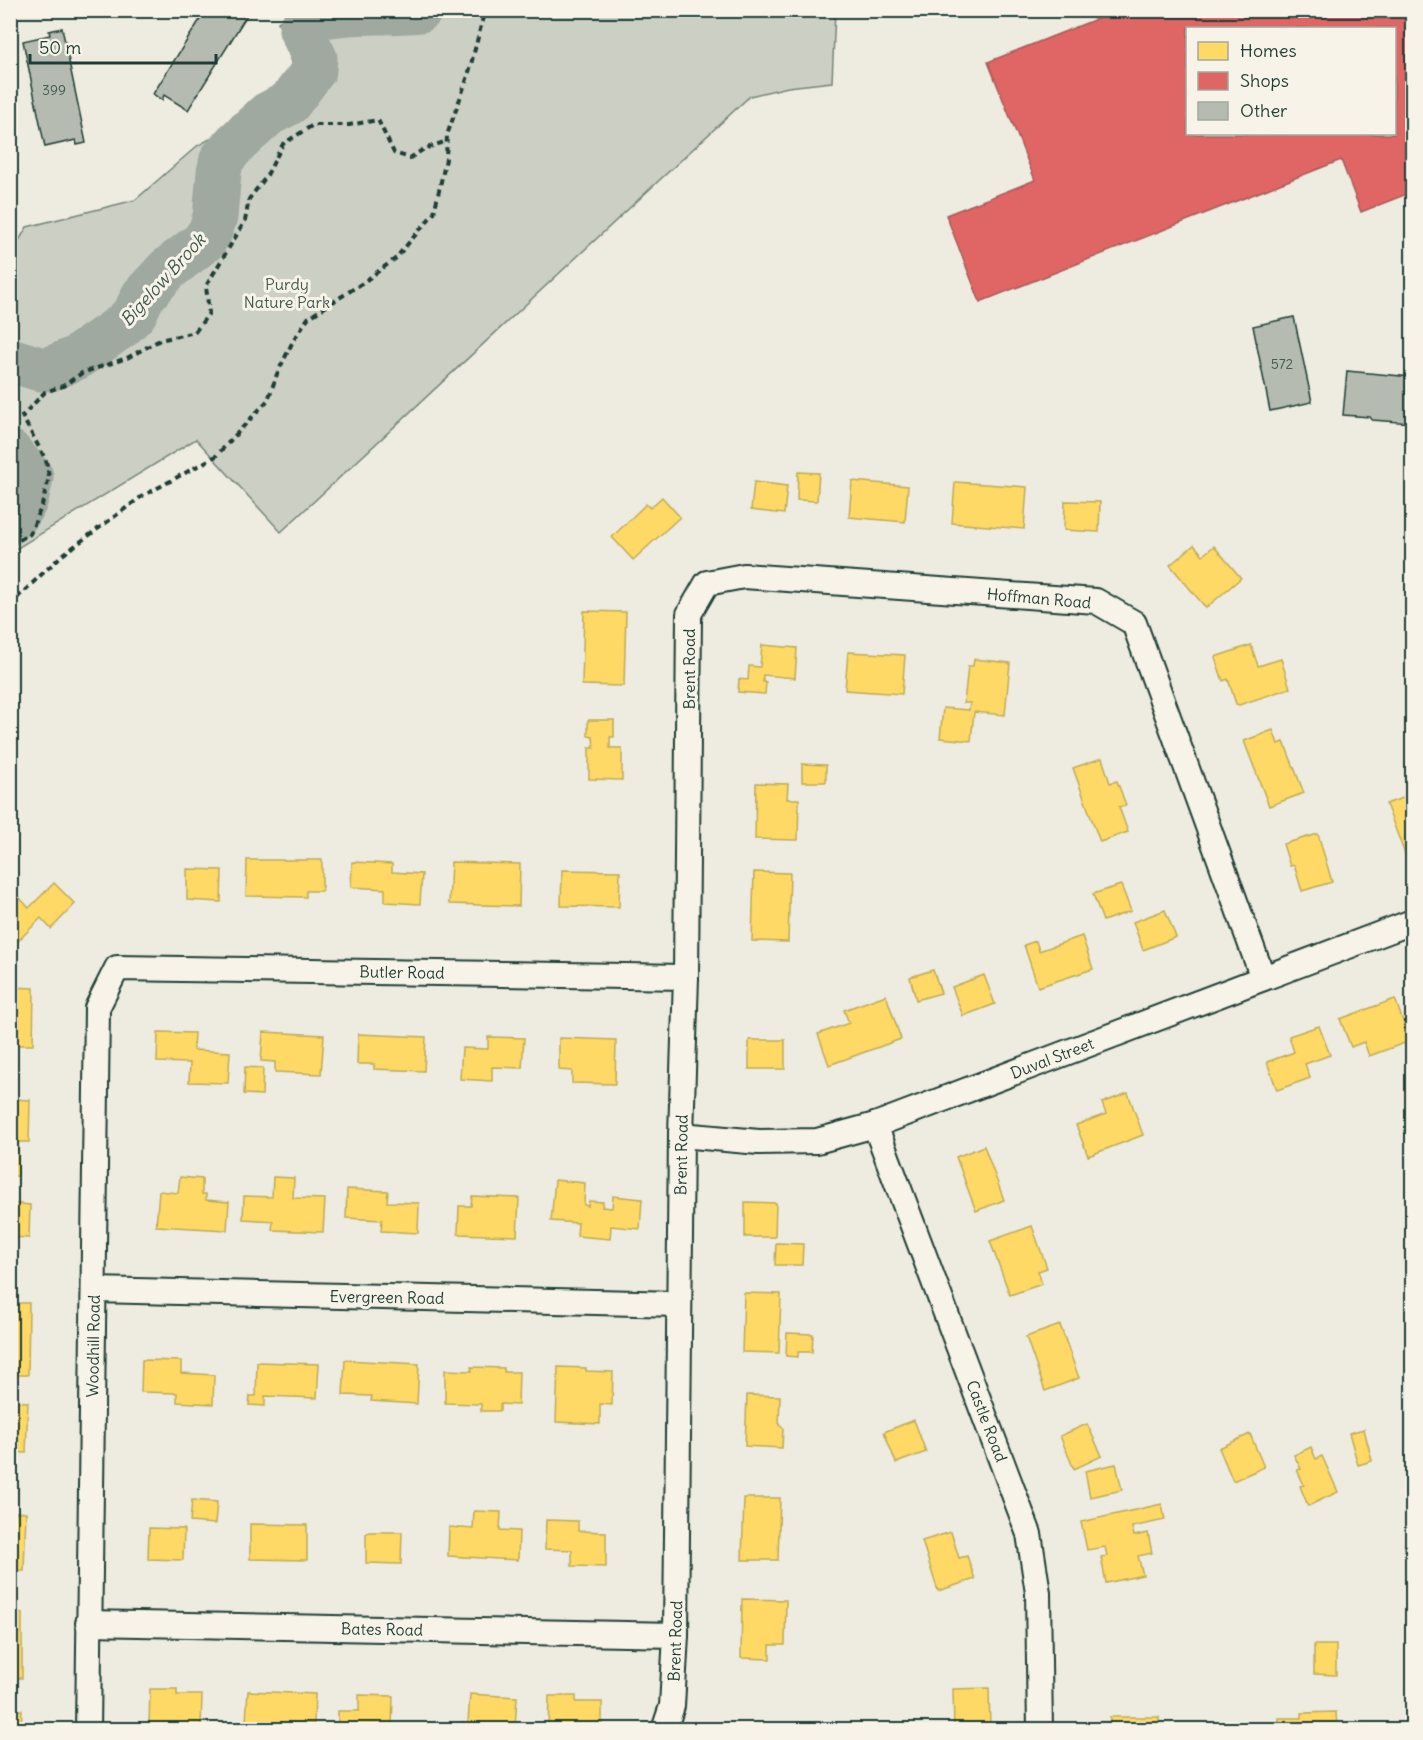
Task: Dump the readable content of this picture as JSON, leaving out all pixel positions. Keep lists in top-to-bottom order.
{
  "streets": {
    "street": [
      "Hoffman Road",
      "Brent Road",
      "Butler Road",
      "Duval Street",
      "Evergreen Road",
      "Woodhill Road",
      "Castle Road",
      "Bates Road"
    ]
  },
  "crossings": [
    ["Hoffman Road", "Brent Road"],
    ["Hoffman Road", "Duval Street"],
    ["Brent Road", "Butler Road"],
    ["Brent Road", "Duval Street"],
    ["Brent Road", "Evergreen Road"],
    ["Brent Road", "Bates Road"],
    ["Butler Road", "Woodhill Road"],
    ["Duval Street", "Castle Road"],
    ["Evergreen Road", "Woodhill Road"],
    ["Woodhill Road", "Bates Road"]
  ],
  "water": ["Bigelow Brook"],
  "parks": ["Purdy Nature Park"],
  "house_numbers": ["399", "572"],
  "legend": ["Homes", "Shops", "Other"],
  "scale_bar": "50 m"
}
